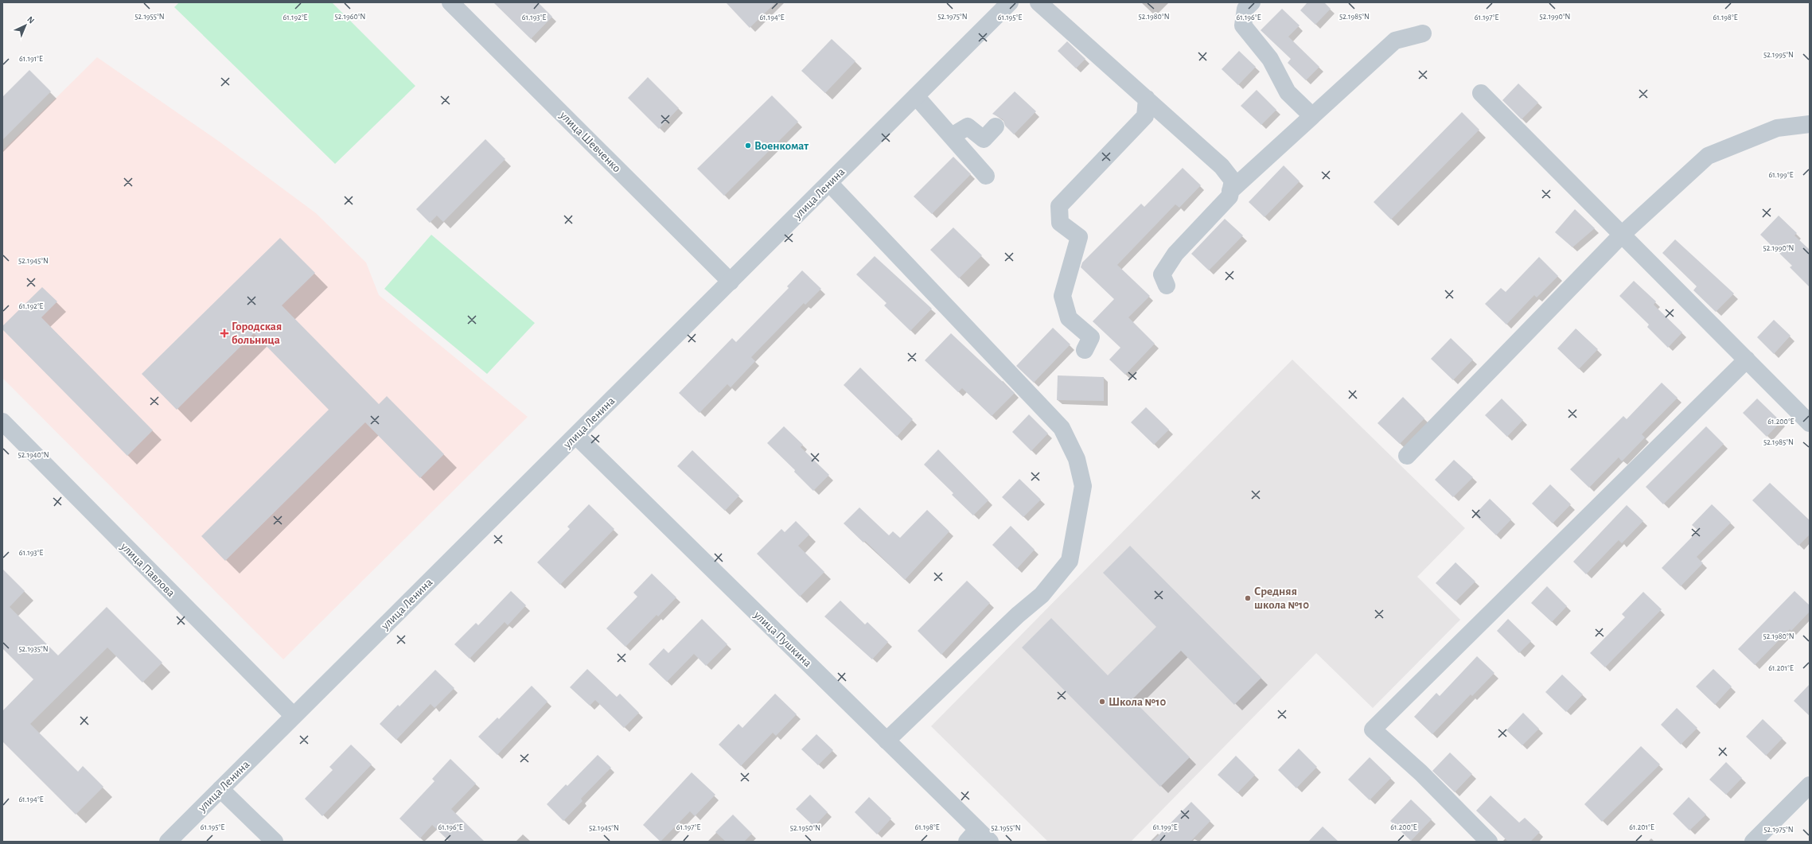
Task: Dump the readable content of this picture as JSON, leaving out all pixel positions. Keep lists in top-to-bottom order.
{
  "streets": {
    "street": [
      "улица Шевченко",
      "улица Ленина",
      "улица Павлова",
      "улица Пушкина"
    ]
  },
  "crossings": [
    ["улица Шевченко", "улица Ленина"],
    ["улица Ленина", "улица Павлова"],
    ["улица Ленина", "улица Пушкина"]
  ],
  "places": {
    "other": ["Военкомат", "Средняя школа №10", "Школа №10"],
    "health": ["Городская больница"]
  },
  "north": "top right",
  "coordinates": [
    "52.1980°N",
    "52.1955°N",
    "52.1960°N",
    "52.1975°N",
    "52.1985°N",
    "52.1990°N",
    "61.192°E",
    "61.193°E",
    "61.194°E",
    "61.195°E",
    "61.196°E",
    "61.197°E",
    "61.198°E",
    "52.1995°N",
    "61.191°E",
    "61.199°E",
    "52.1945°N",
    "61.200°E",
    "52.1940°N",
    "52.1935°N",
    "61.201°E",
    "52.1950°N"
  ]
}
